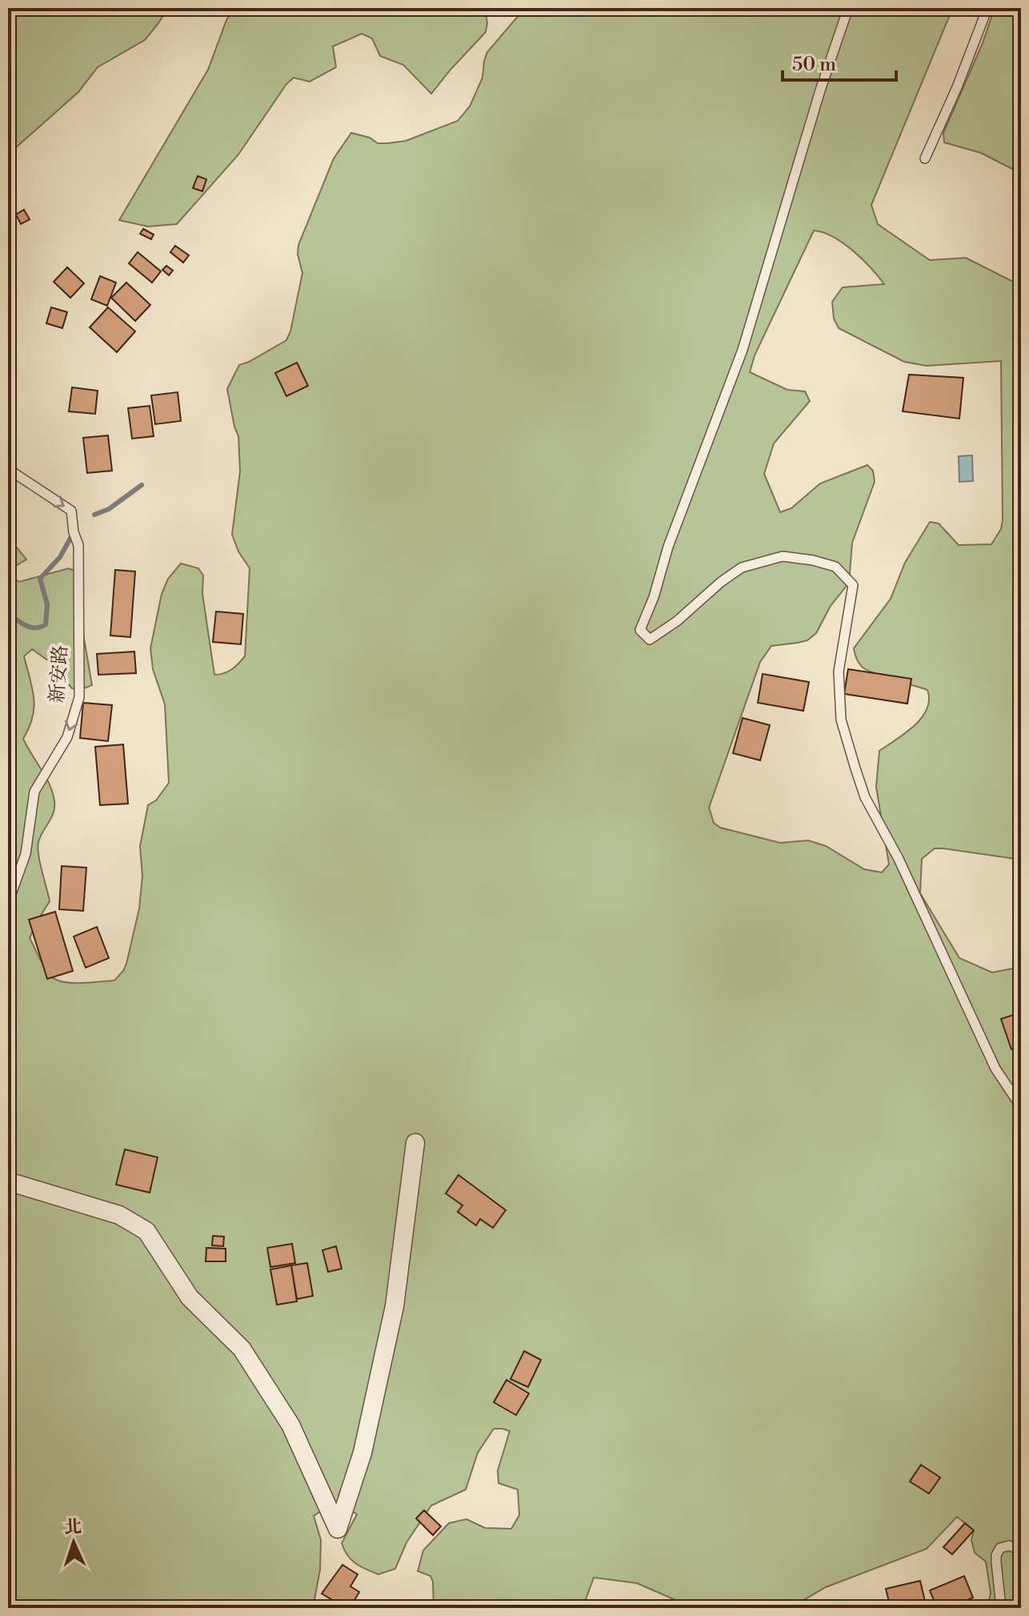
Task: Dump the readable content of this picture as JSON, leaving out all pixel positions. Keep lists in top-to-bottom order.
{
  "streets": {
    "lane": ["新安路"]
  },
  "one_way": ["新安路"],
  "scale_bar": "50 m",
  "north": "top"
}
